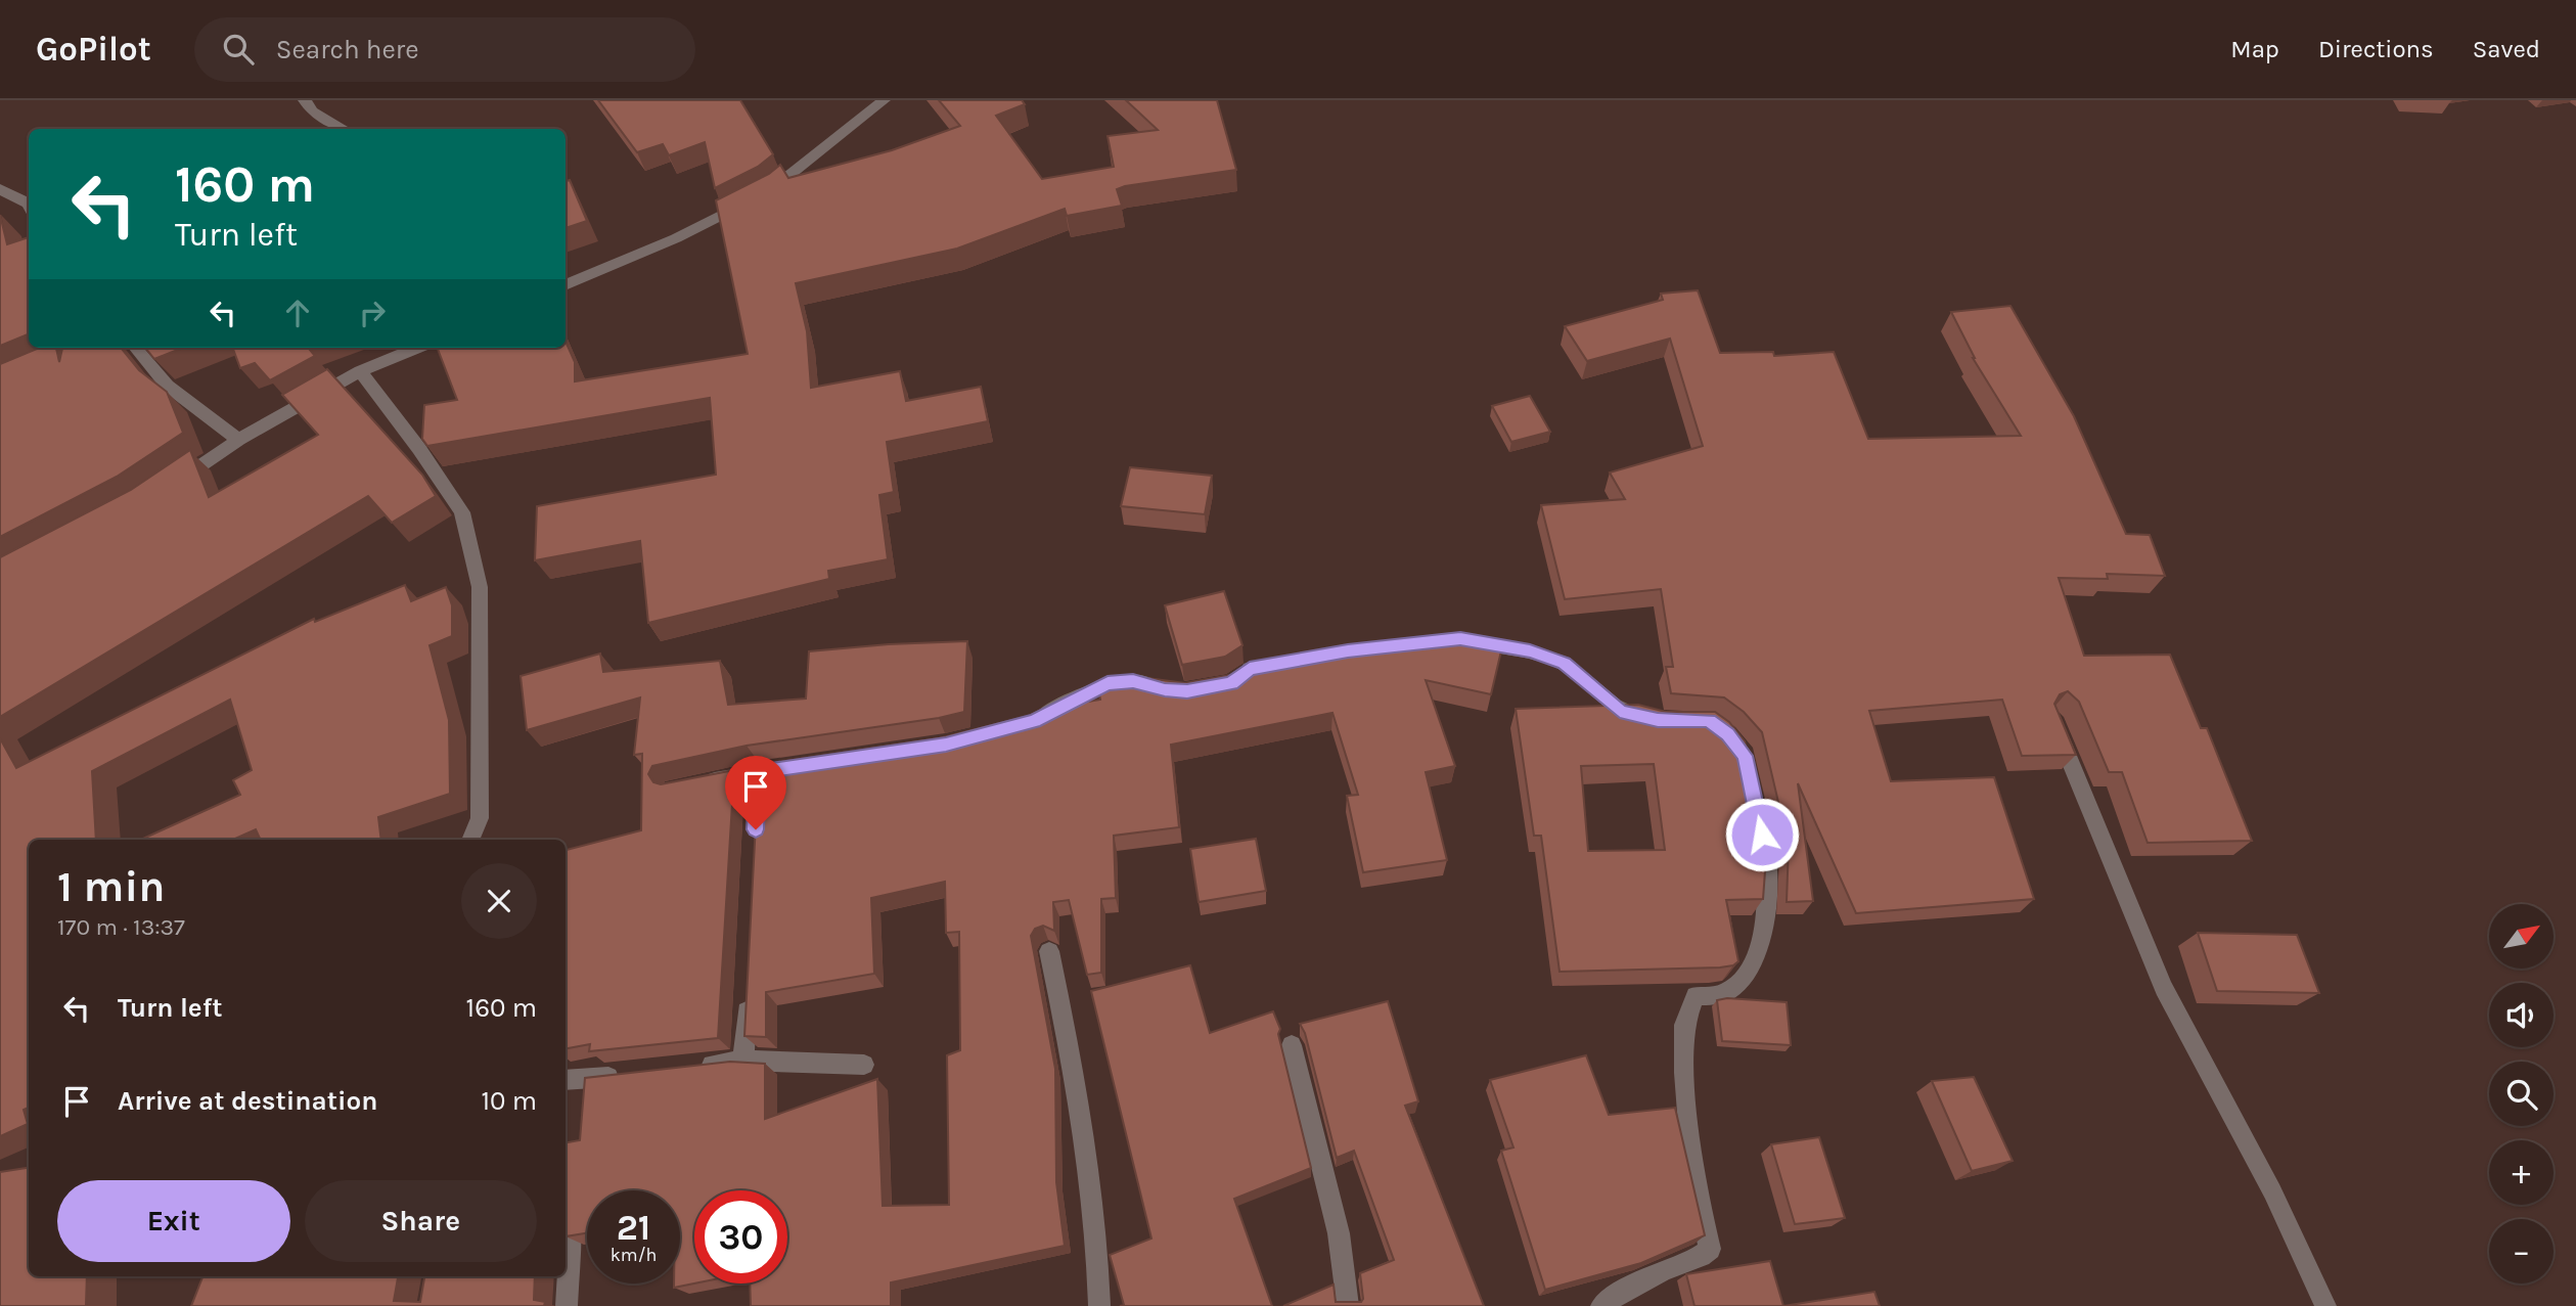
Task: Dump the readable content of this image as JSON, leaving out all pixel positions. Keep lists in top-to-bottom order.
{
  "north": "top right",
  "page": {
    "header": "GoPilot",
    "search": "Search here",
    "nav": ["Map", "Directions", "Saved"],
    "turn": ["160 m", "Turn left"],
    "heading": ["1 min", "170 m · 13:37"],
    "map_buttons": ["+", "−"],
    "list": [
      {
        "name": "Turn left",
        "value": "160 m"
      },
      {
        "name": "Arrive at destination",
        "value": "10 m"
      }
    ],
    "buttons": ["Exit", "Share"],
    "speed": "21 km/h",
    "limit": "30"
  }
}
